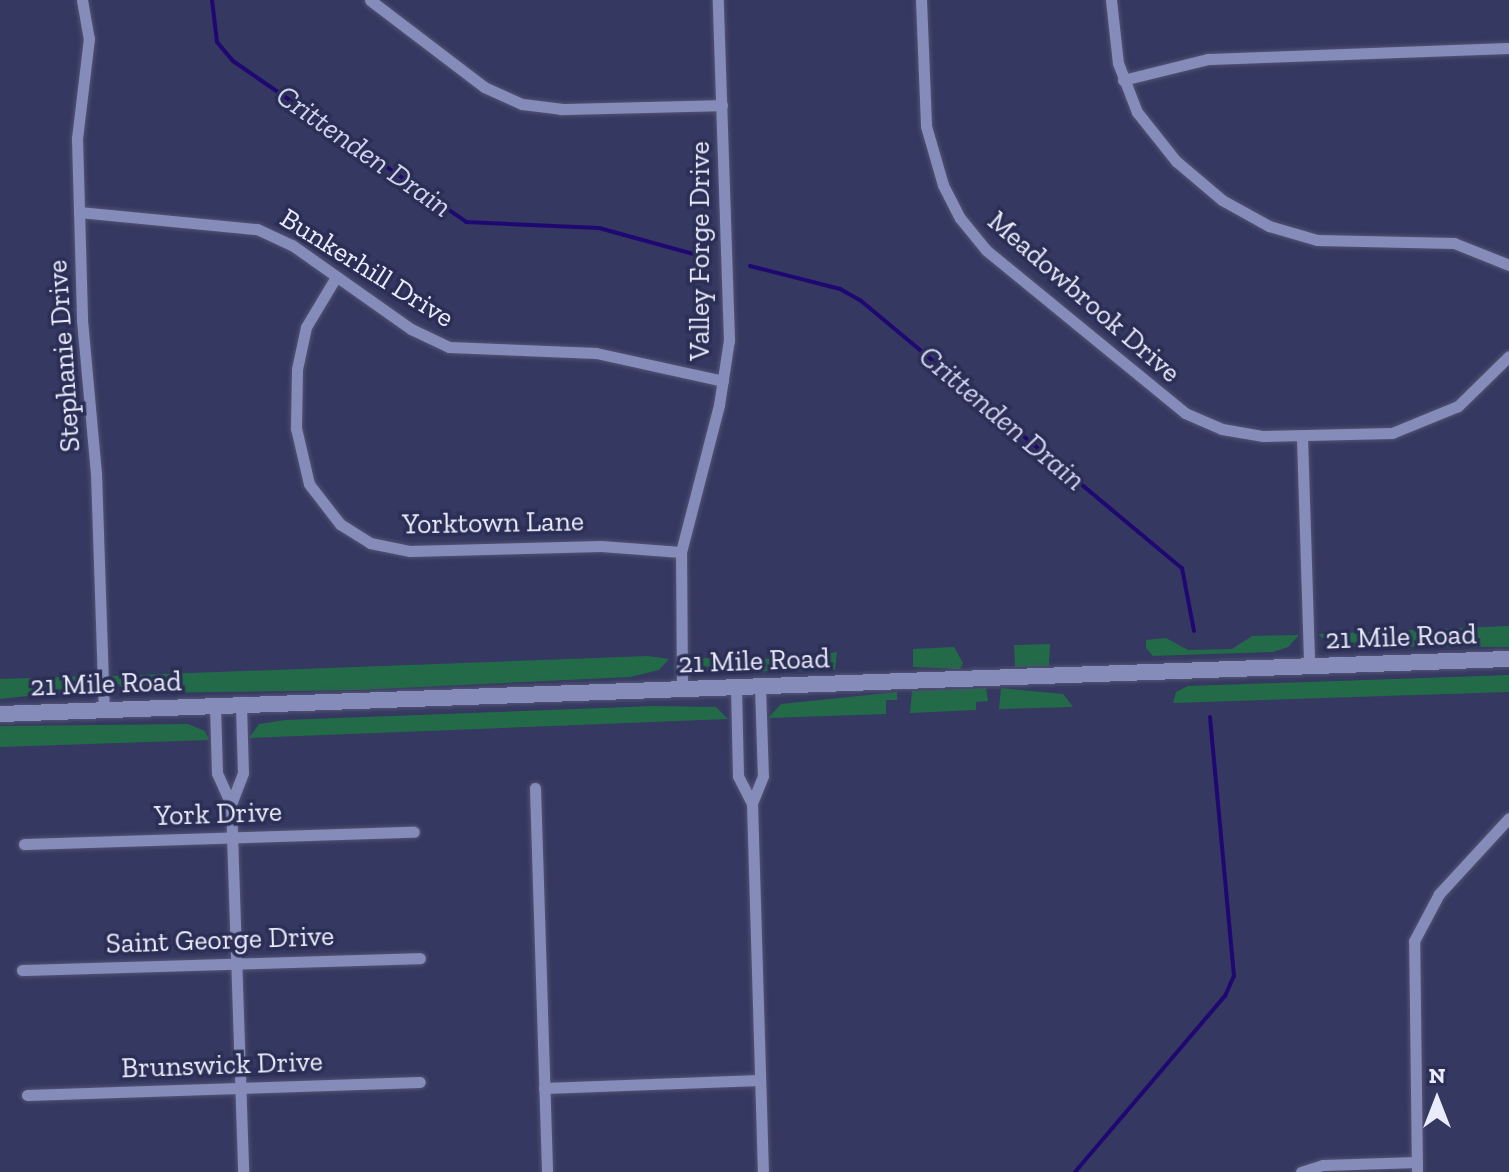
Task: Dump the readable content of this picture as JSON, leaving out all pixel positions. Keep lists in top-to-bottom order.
{
  "streets": {
    "street": [
      "Valley Forge Drive",
      "Bunkerhill Drive",
      "Meadowbrook Drive",
      "Stephanie Drive",
      "Yorktown Lane",
      "21 Mile Road",
      "York Drive",
      "Saint George Drive",
      "Brunswick Drive"
    ]
  },
  "crossings": [
    ["Valley Forge Drive", "Bunkerhill Drive"],
    ["Valley Forge Drive", "Yorktown Lane"],
    ["Valley Forge Drive", "21 Mile Road"],
    ["Bunkerhill Drive", "Stephanie Drive"],
    ["Bunkerhill Drive", "Yorktown Lane"],
    ["Stephanie Drive", "21 Mile Road"]
  ],
  "water": ["Crittenden Drain"],
  "north": "top"
}
